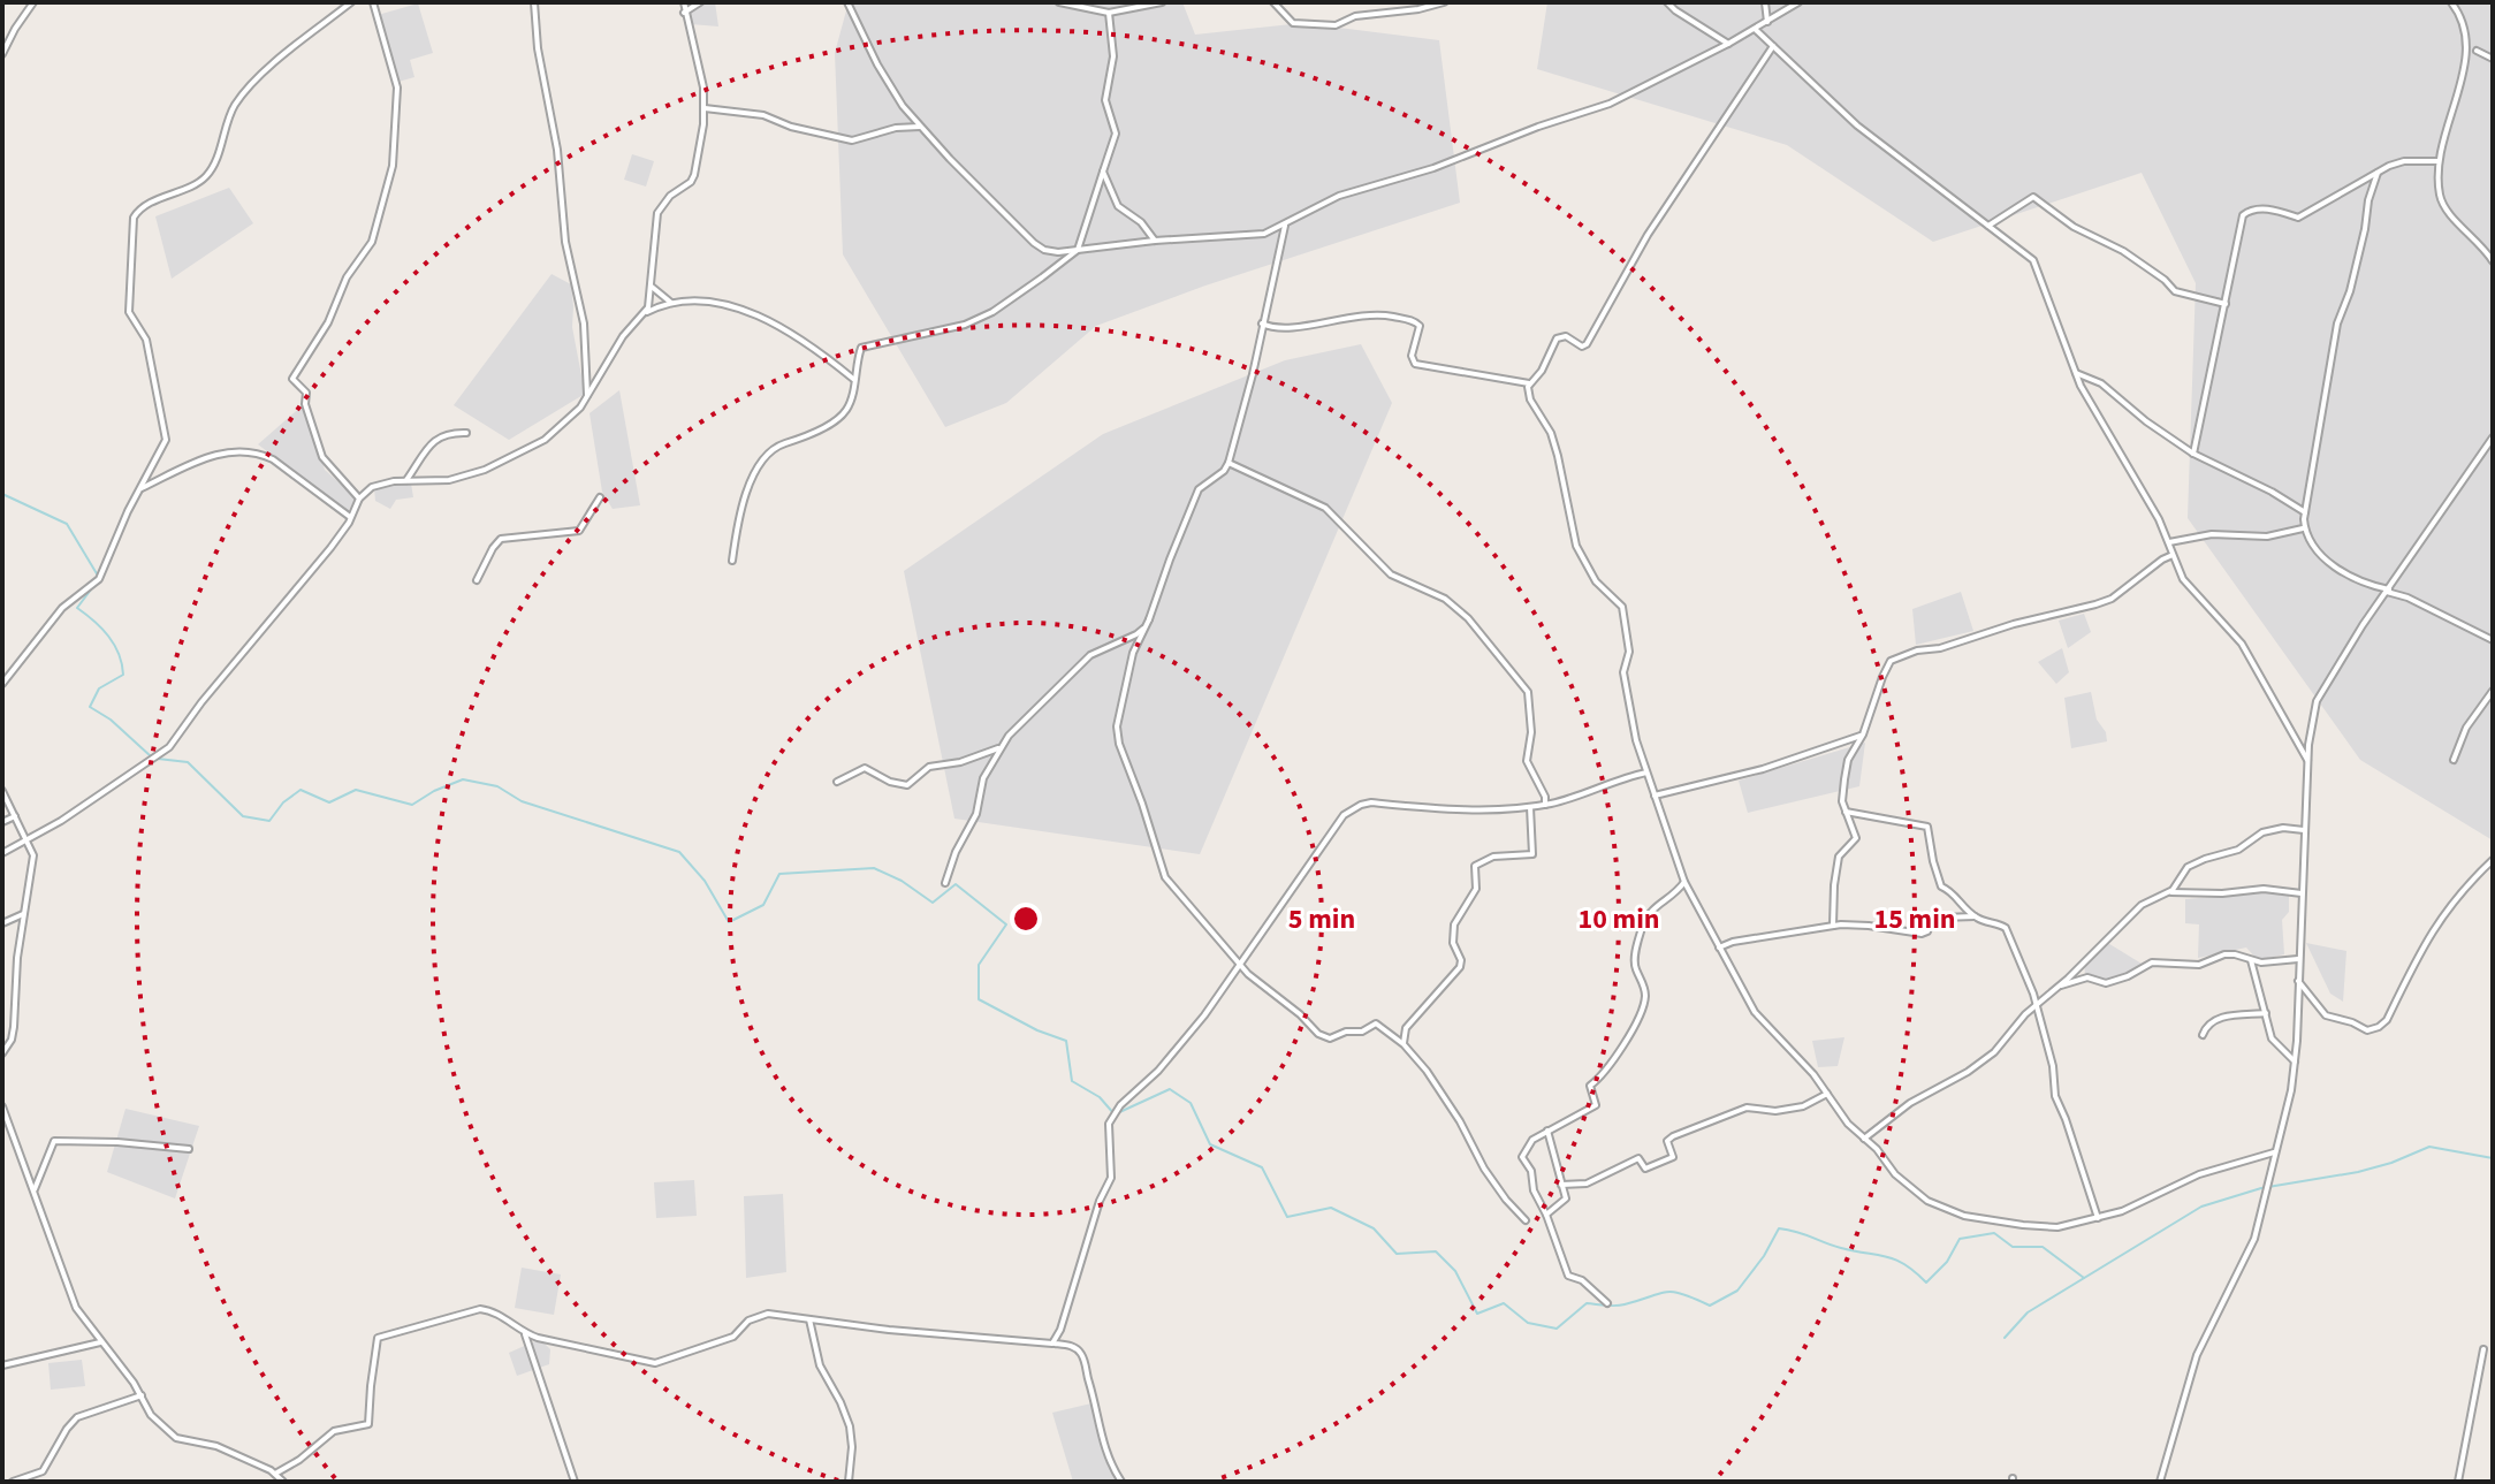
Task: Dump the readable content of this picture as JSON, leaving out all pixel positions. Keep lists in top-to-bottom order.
{
  "rings": ["5 min", "10 min", "15 min"]
}
